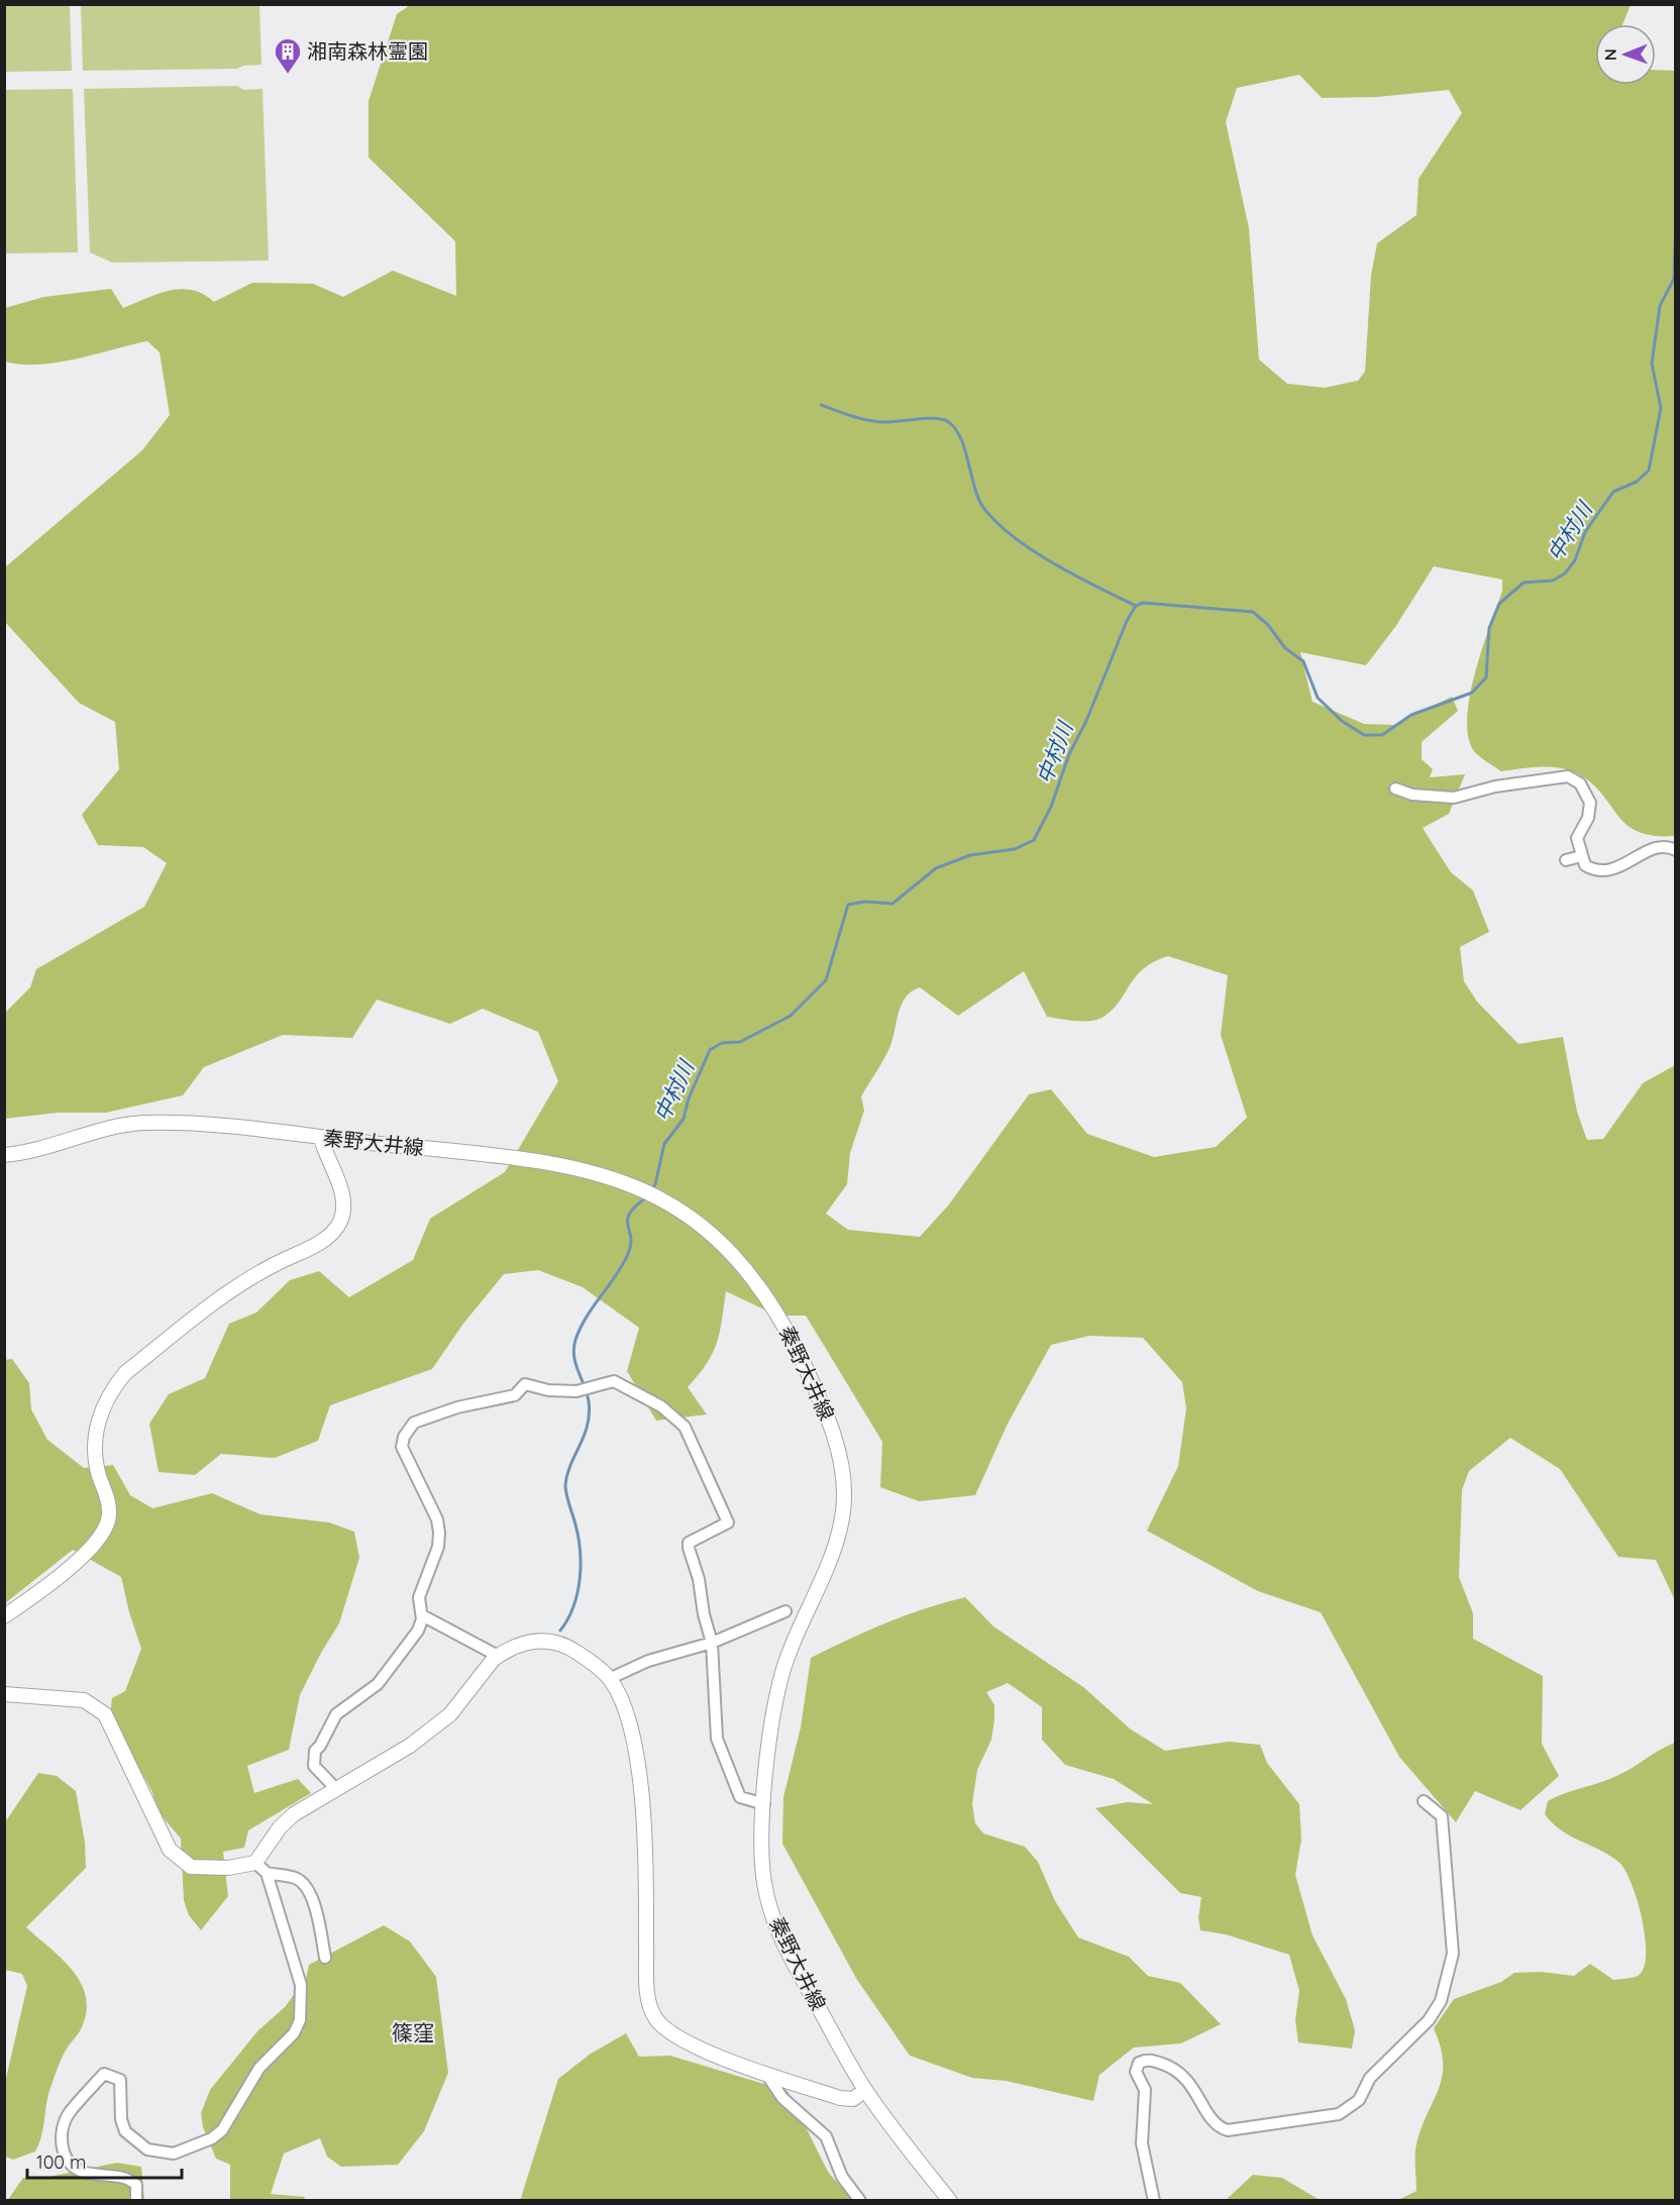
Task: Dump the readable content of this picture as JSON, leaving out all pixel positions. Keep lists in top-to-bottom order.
{
  "streets": {
    "street": ["秦野大井線"]
  },
  "districts": ["篠窪"],
  "water": ["中村川"],
  "places": {
    "building": ["湘南森林霊園"]
  },
  "scale_bar": "100 m",
  "north": "left"
}
